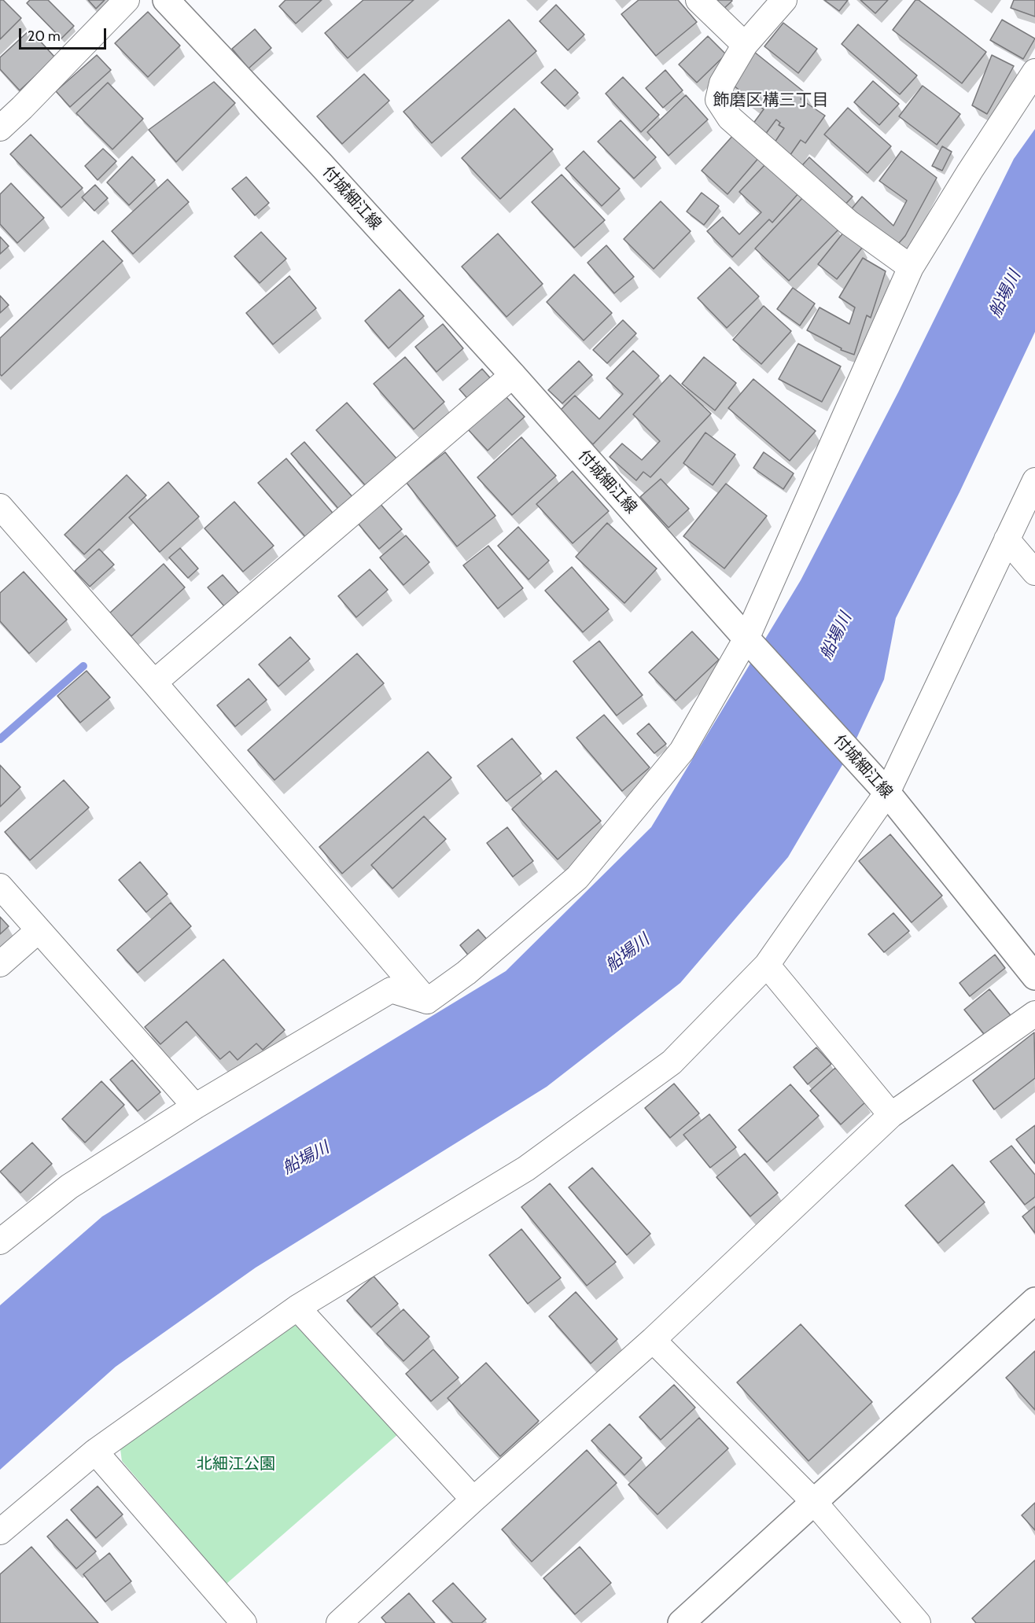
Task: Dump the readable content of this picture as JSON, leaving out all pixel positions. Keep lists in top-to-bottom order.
{
  "streets": {
    "main road": ["付城細江線"]
  },
  "districts": ["飾磨区構三丁目"],
  "water": ["船場川"],
  "parks": ["北細江公園"],
  "scale_bar": "20 m"
}
